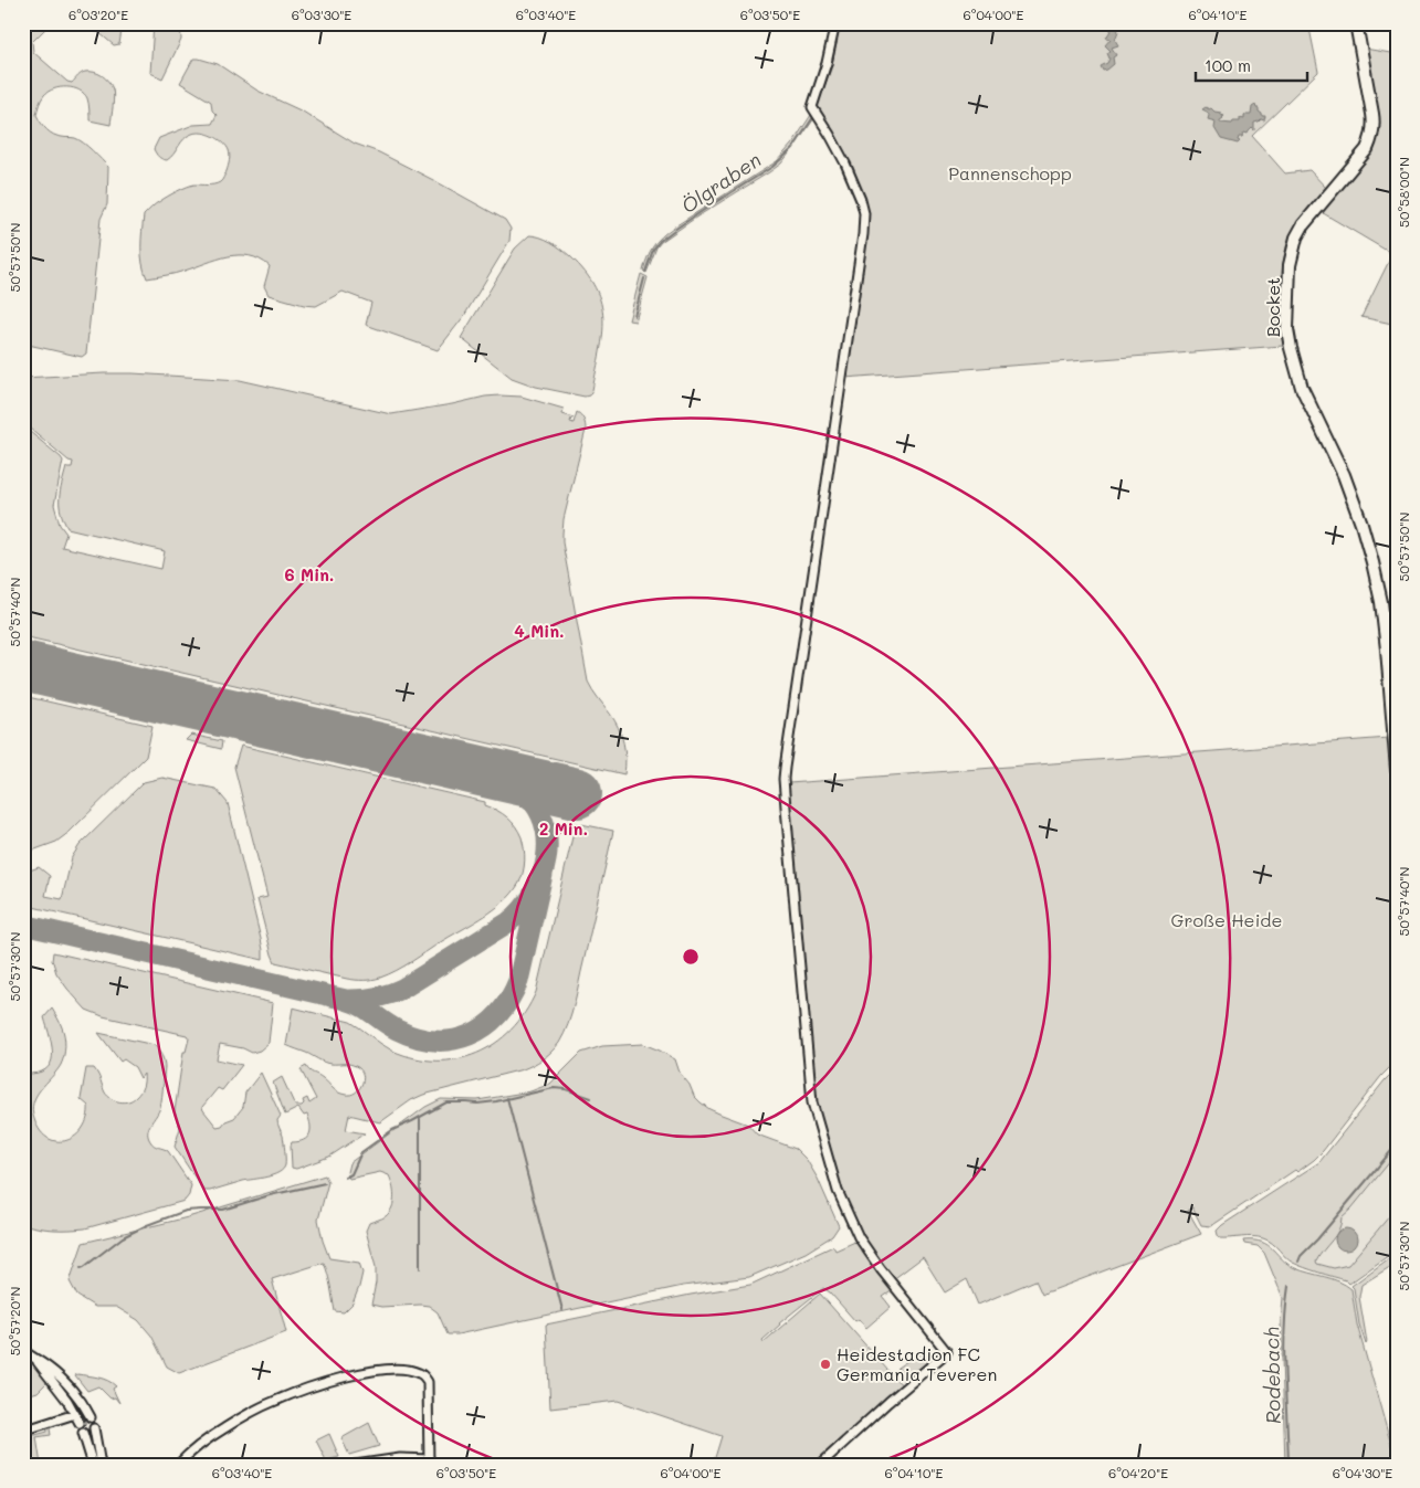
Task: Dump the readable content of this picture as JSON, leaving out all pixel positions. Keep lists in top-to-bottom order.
{
  "streets": {
    "street": ["Bocket"]
  },
  "water": ["Ölgraben", "Rodebach"],
  "parks": ["Pannenschopp", "Große Heide"],
  "places": ["Heidestadion FC Germania Teveren"],
  "scale_bar": "100 m",
  "coordinates": [
    "6°03'20\"E",
    "6°03'30\"E",
    "6°03'40\"E",
    "6°03'50\"E",
    "6°04'00\"E",
    "6°04'10\"E",
    "50°58'00\"N",
    "50°57'50\"N",
    "50°57'40\"N",
    "50°57'30\"N",
    "50°57'20\"N",
    "6°04'20\"E",
    "6°04'30\"E"
  ],
  "rings": ["6 Min.", "4 Min.", "2 Min."]
}
